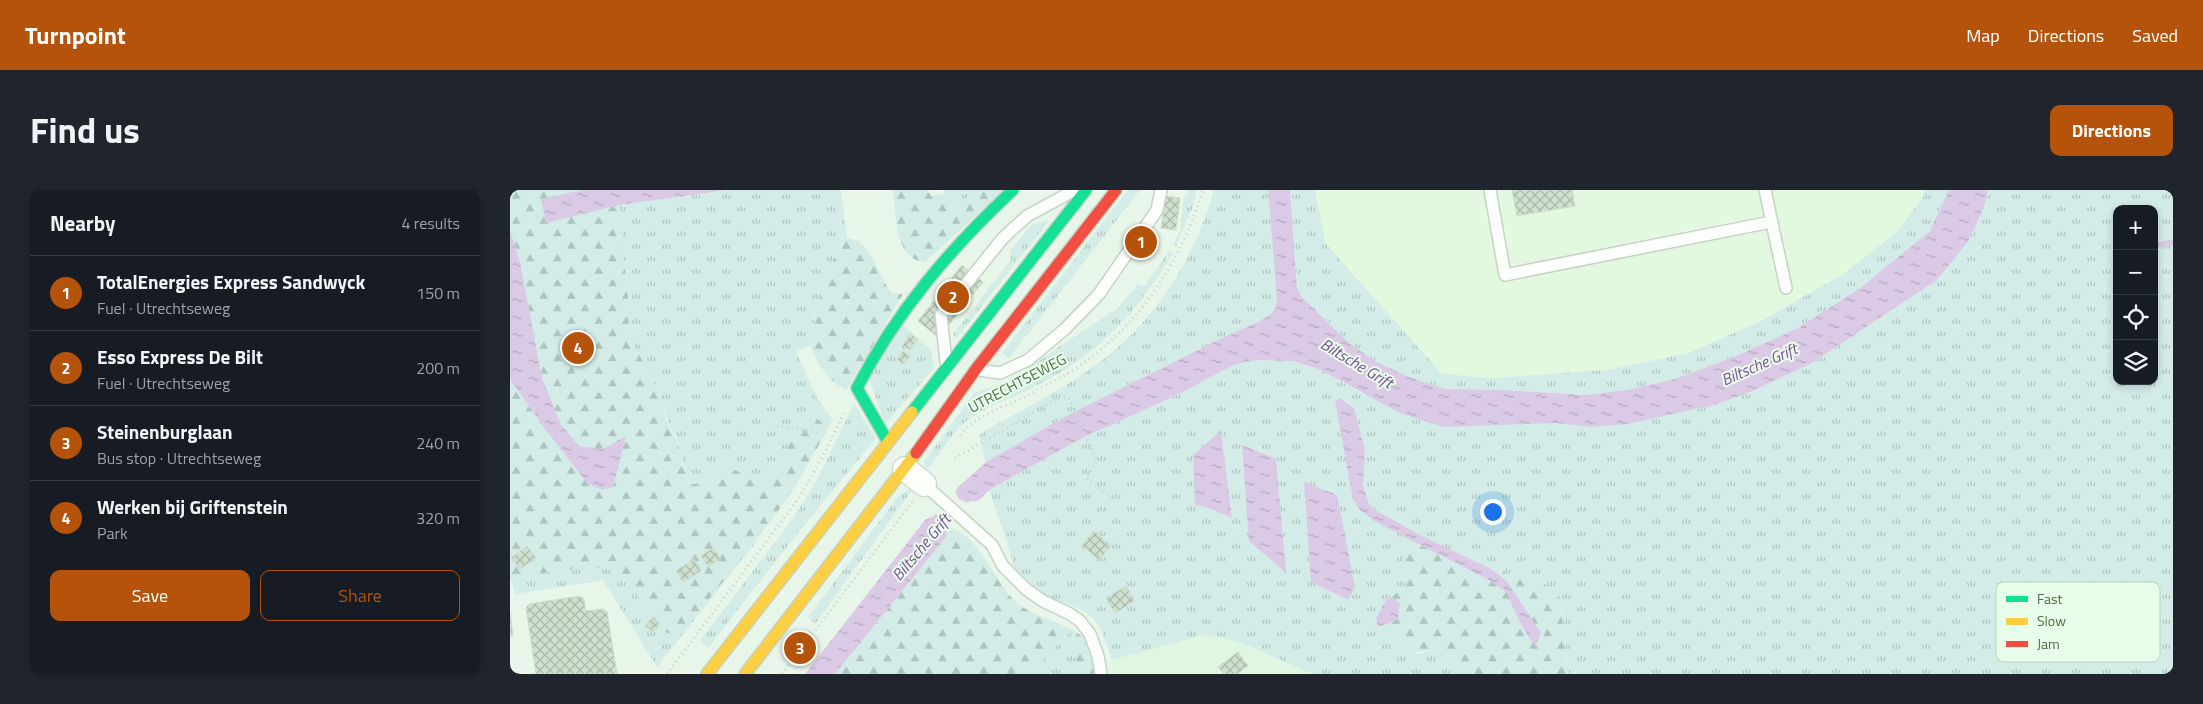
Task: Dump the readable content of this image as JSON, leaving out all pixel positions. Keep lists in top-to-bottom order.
{
  "streets": {
    "main road": ["UTRECHTSEWEG"]
  },
  "water": ["Biltsche Grift"],
  "legend": ["Fast", "Slow", "Jam"],
  "page": {
    "header": "Turnpoint",
    "nav": ["Map", "Directions", "Saved"],
    "title": "Find us",
    "buttons": [
      "Directions",
      ["Save", "Share"]
    ],
    "heading": ["Nearby", "4 results"],
    "map_buttons": ["+", "−"],
    "pins": [
      "1",
      "2",
      "4",
      "3"
    ],
    "list": [
      {
        "mark": "1",
        "name": "TotalEnergies Express Sandwyck",
        "note": "Fuel · Utrechtseweg",
        "value": "150 m"
      },
      {
        "mark": "2",
        "name": "Esso Express De Bilt",
        "note": "Fuel · Utrechtseweg",
        "value": "200 m"
      },
      {
        "mark": "3",
        "name": "Steinenburglaan",
        "note": "Bus stop · Utrechtseweg",
        "value": "240 m"
      },
      {
        "mark": "4",
        "name": "Werken bij Griftenstein",
        "note": "Park",
        "value": "320 m"
      }
    ]
  }
}
